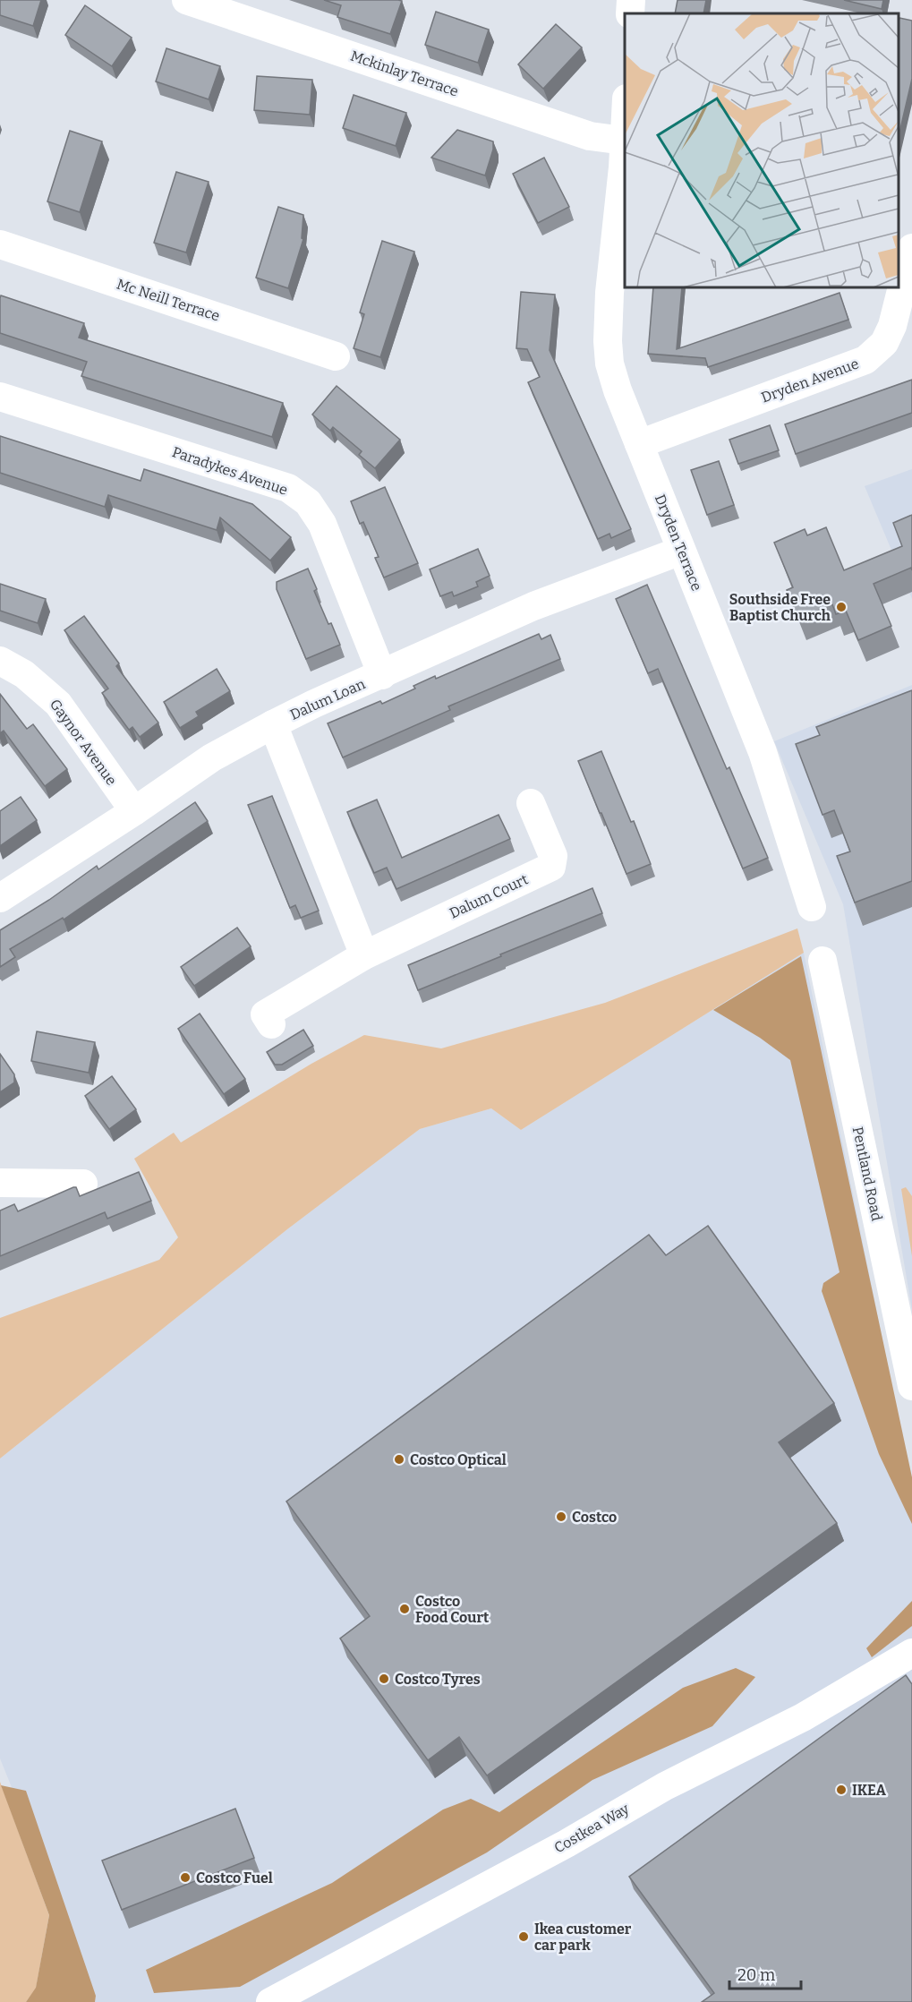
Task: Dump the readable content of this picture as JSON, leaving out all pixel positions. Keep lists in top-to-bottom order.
{
  "streets": {
    "street": [
      "Mckinlay Terrace",
      "Mc Neill Terrace",
      "Dryden Avenue",
      "Paradykes Avenue",
      "Dryden Terrace",
      "Dalum Loan",
      "Gaynor Avenue",
      "Dalum Court",
      "Pentland Road",
      "Costkea Way"
    ]
  },
  "crossings": [
    ["Mckinlay Terrace", "Dryden Terrace"],
    ["Dryden Avenue", "Dryden Terrace"],
    ["Paradykes Avenue", "Dalum Loan"],
    ["Dryden Terrace", "Dalum Loan"],
    ["Dalum Loan", "Gaynor Avenue"]
  ],
  "places": [
    "Southside Free Baptist Church",
    "Costco Optical",
    "Costco",
    "Costco Food Court",
    "Costco Tyres",
    "IKEA",
    "Costco Fuel",
    "Ikea customer car park"
  ],
  "scale_bar": "20 m"
}
